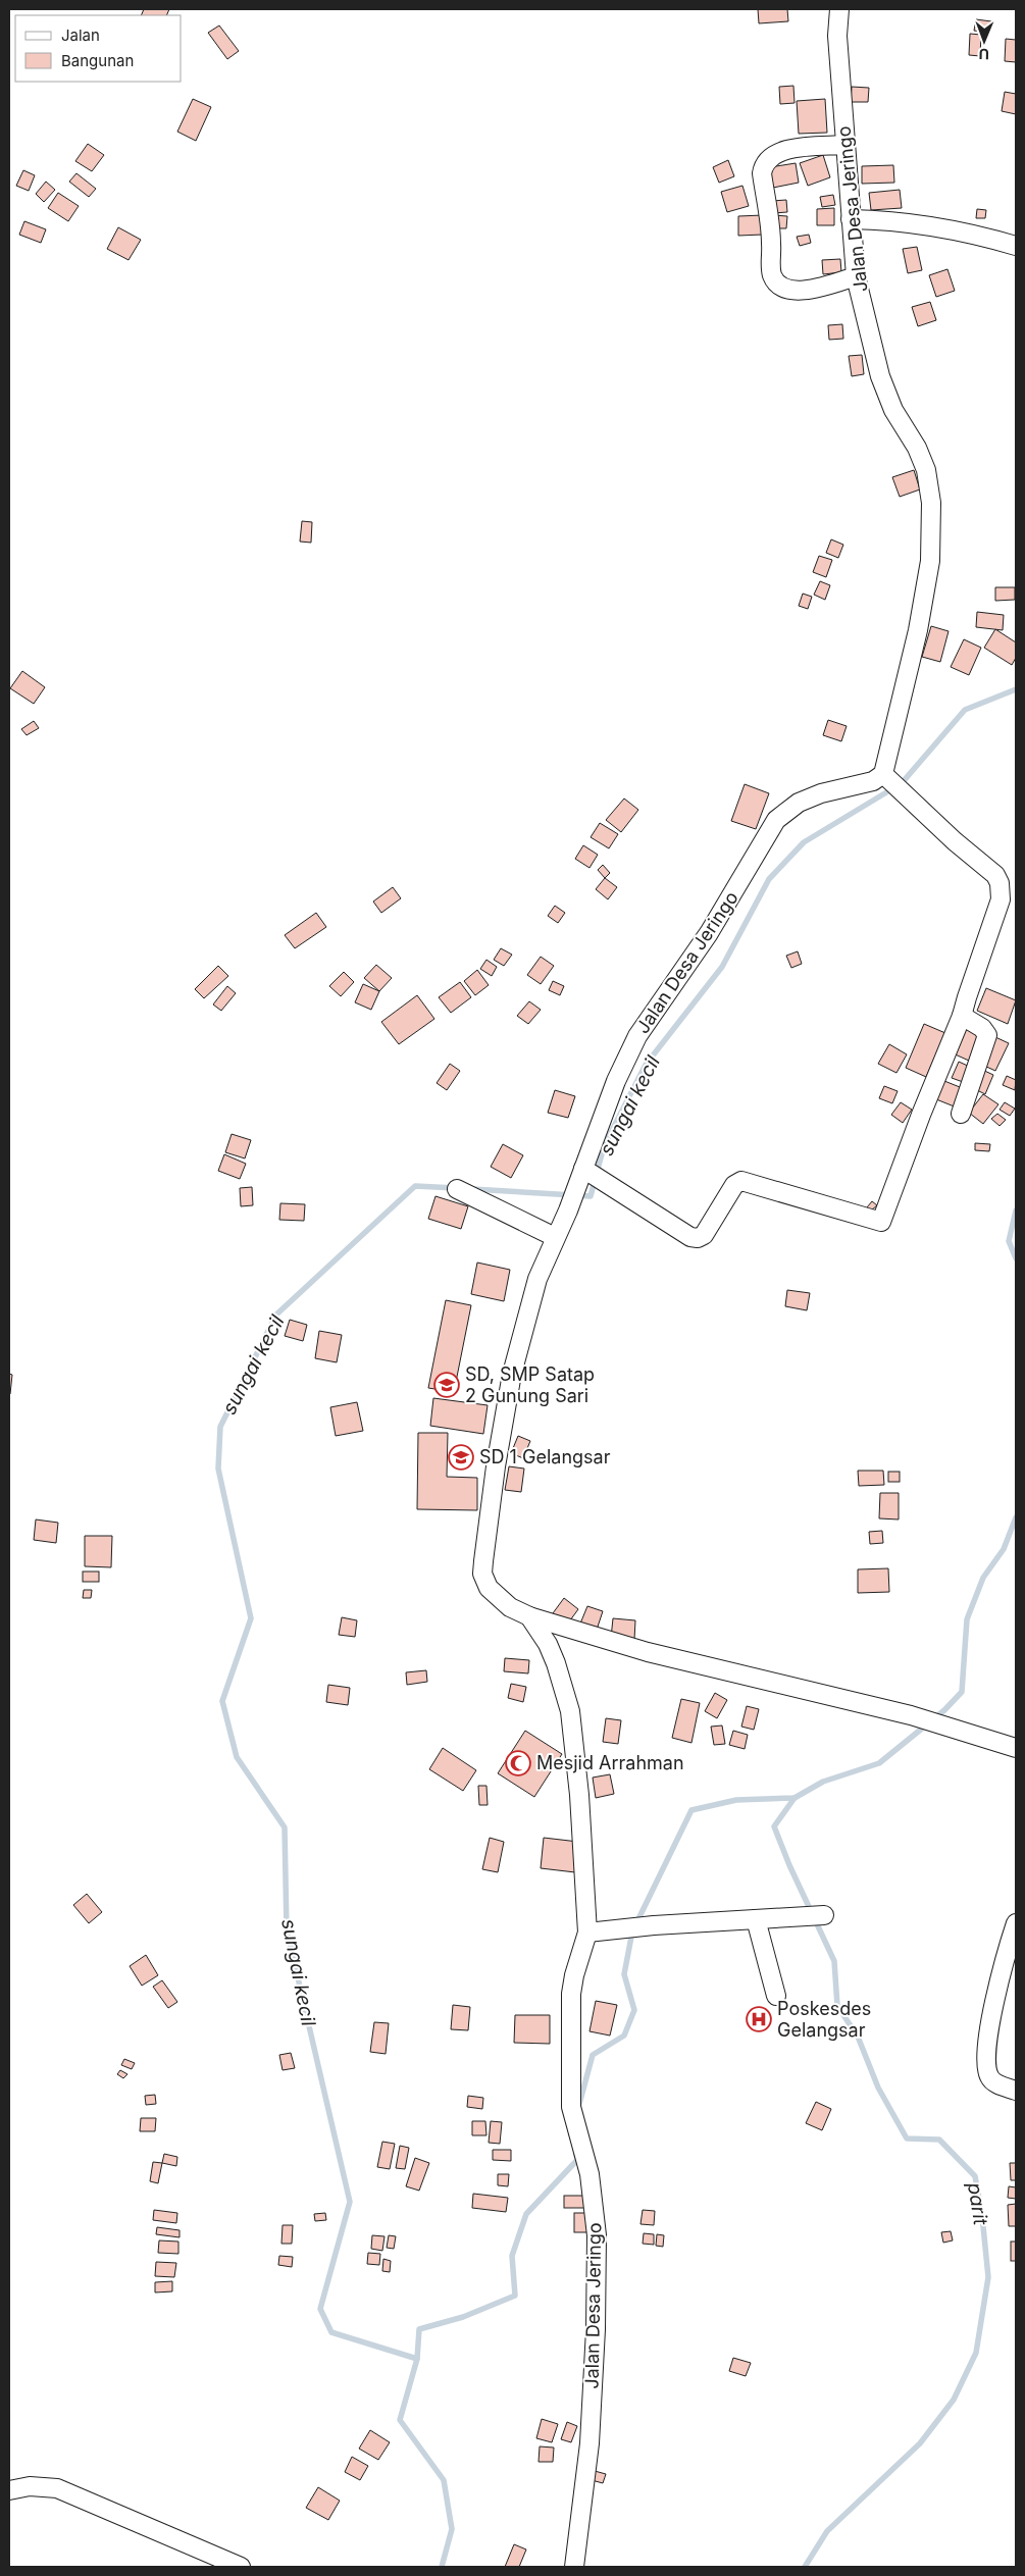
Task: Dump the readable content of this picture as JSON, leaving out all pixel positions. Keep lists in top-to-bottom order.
{
  "streets": {
    "street": ["Jalan Desa Jeringo"]
  },
  "water": ["sungai kecil", "parit"],
  "places": {
    "school or university": ["SD, SMP Satap 2 Gunung Sari", "SD 1 Gelangsar"],
    "mosque": ["Mesjid Arrahman"],
    "hospital": ["Poskesdes Gelangsar"]
  },
  "legend": ["Jalan", "Bangunan"],
  "north": "bottom"
}
